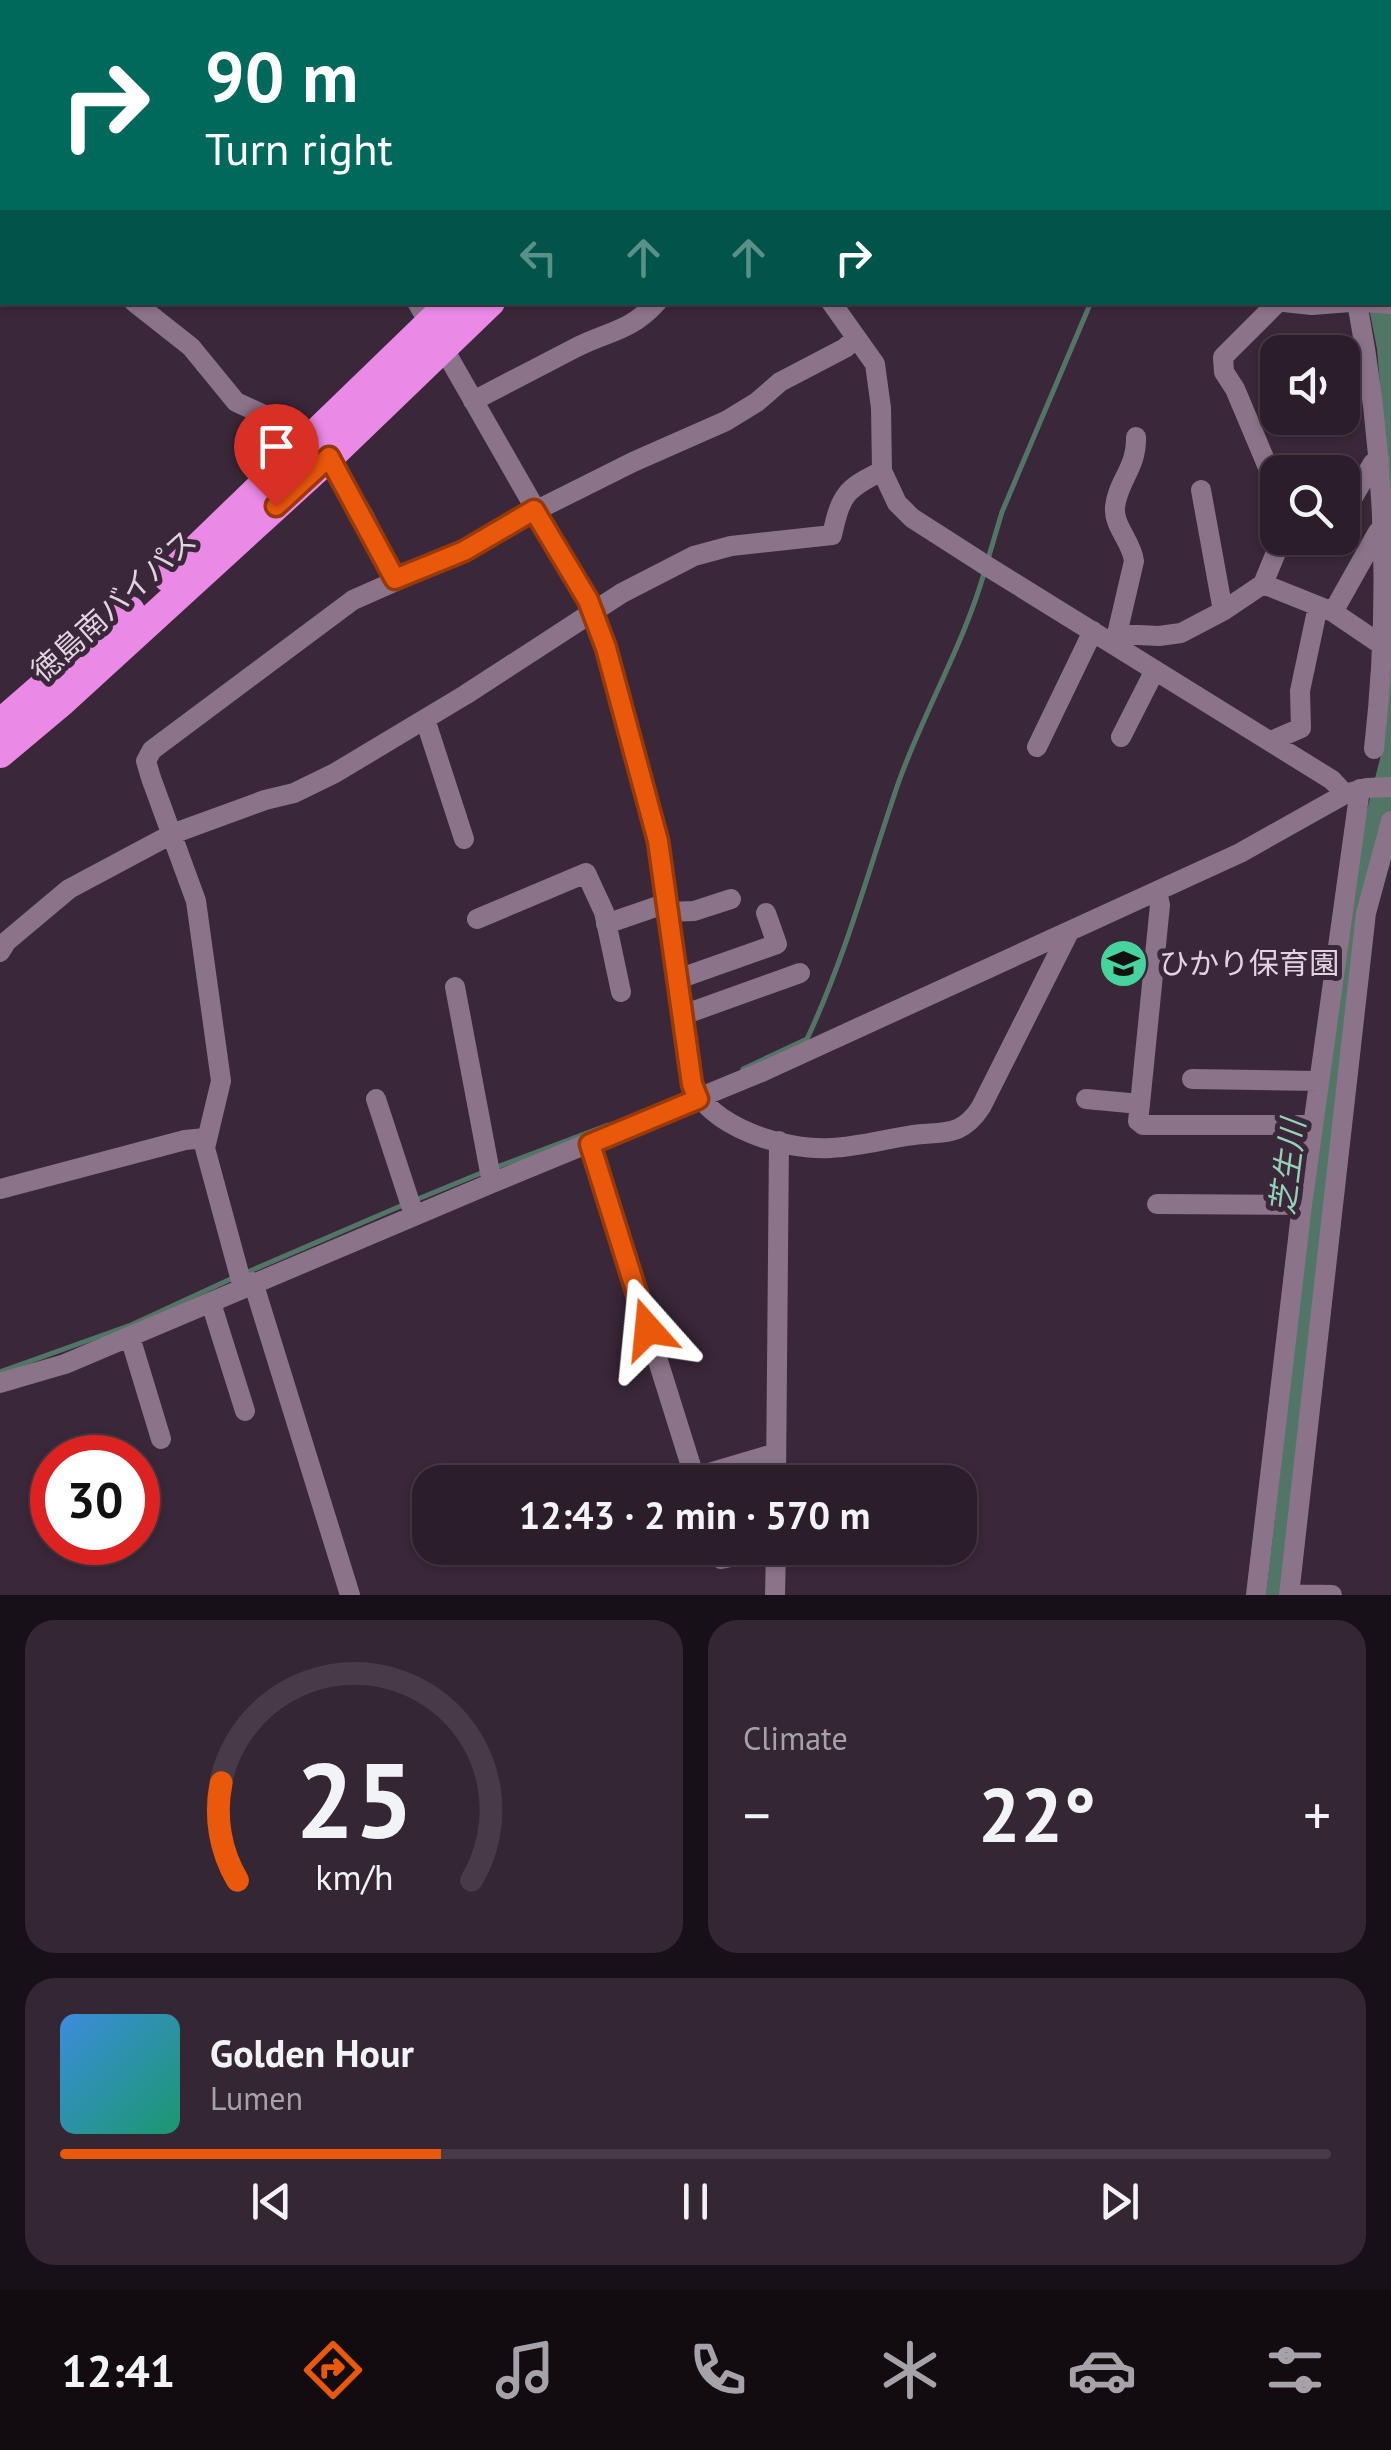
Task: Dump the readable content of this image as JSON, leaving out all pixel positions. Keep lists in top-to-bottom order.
{
  "streets": {
    "highway": ["徳島南バイパス"]
  },
  "water": ["芝生川"],
  "places": {
    "school or university": ["ひかり保育園"]
  },
  "page": {
    "turn": ["90 m", "Turn right"],
    "limit": "30",
    "trip": "12:43 · 2 min · 570 m",
    "tile": "Climate",
    "heat": ["−", "22°", "+"],
    "song": ["Golden Hour", "Lumen"],
    "tabs": "12:41",
    "gauge": ["25", "km/h"]
  }
}
